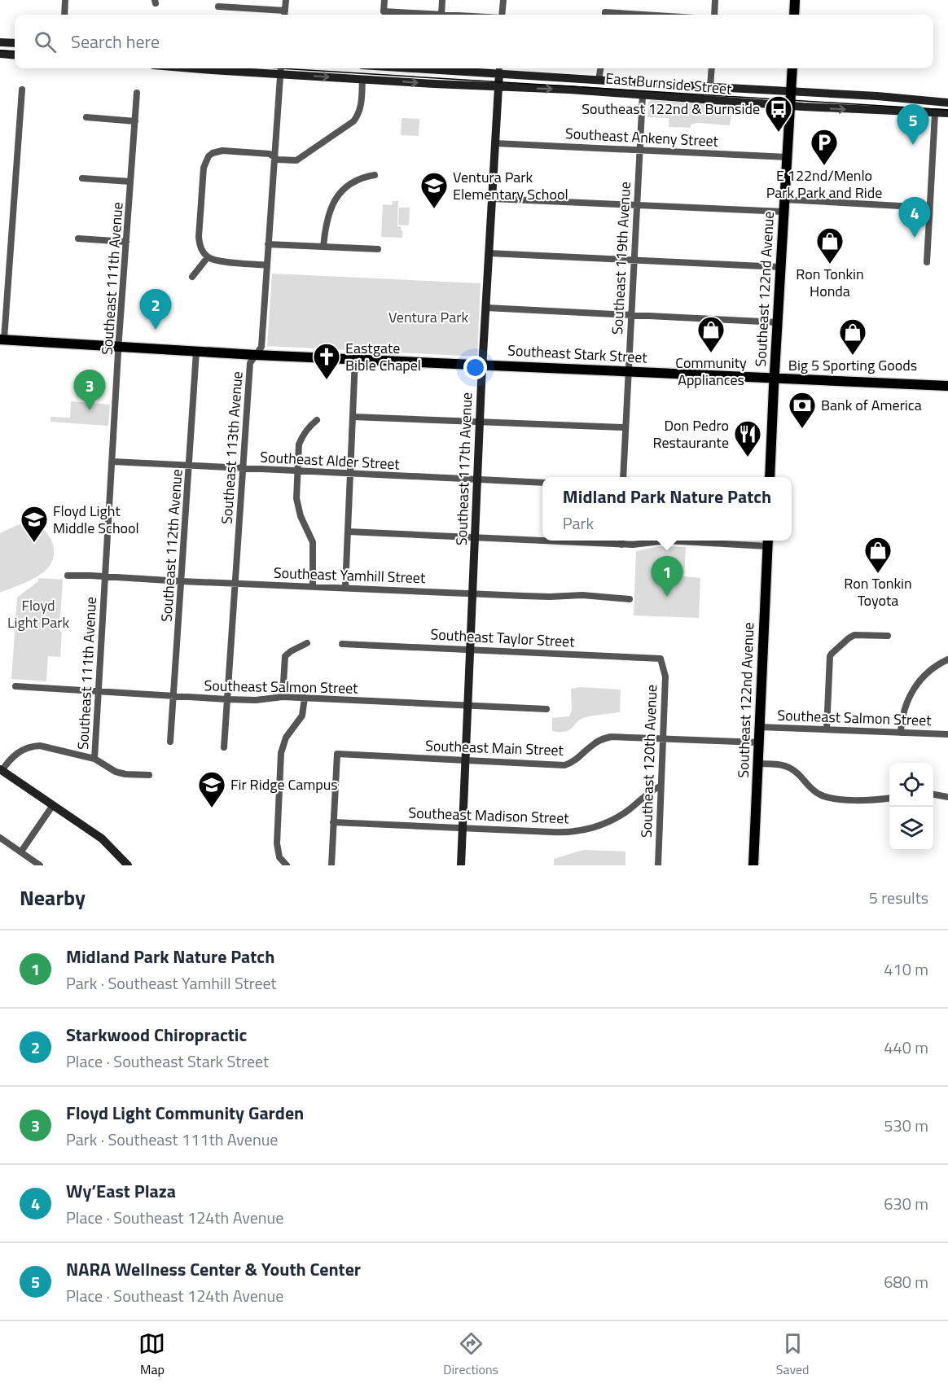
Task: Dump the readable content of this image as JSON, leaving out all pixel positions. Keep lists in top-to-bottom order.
{
  "streets": {
    "main road": ["Southeast 122nd Avenue", "Southeast Stark Street"],
    "street": [
      "East Burnside Street",
      "Southeast Ankeny Street",
      "Southeast 119th Avenue",
      "Southeast 111th Avenue",
      "Southeast 113th Avenue",
      "Southeast Alder Street",
      "Southeast 117th Avenue",
      "Southeast 112th Avenue",
      "Southeast Yamhill Street",
      "Southeast Taylor Street",
      "Southeast Salmon Street",
      "Southeast Main Street",
      "Southeast 120th Avenue",
      "Southeast Madison Street"
    ]
  },
  "crossings": [
    ["East Burnside Street", "Southeast 119th Avenue"],
    ["East Burnside Street", "Southeast 122nd Avenue"],
    ["East Burnside Street", "Southeast 113th Avenue"],
    ["East Burnside Street", "Southeast 117th Avenue"],
    ["Southeast Ankeny Street", "Southeast 119th Avenue"],
    ["Southeast Ankeny Street", "Southeast 122nd Avenue"],
    ["Southeast Ankeny Street", "Southeast 117th Avenue"],
    ["Southeast 119th Avenue", "Southeast Stark Street"],
    ["Southeast 111th Avenue", "Southeast Stark Street"],
    ["Southeast 111th Avenue", "Southeast Alder Street"],
    ["Southeast 111th Avenue", "Southeast Yamhill Street"],
    ["Southeast 111th Avenue", "Southeast Salmon Street"],
    ["Southeast 122nd Avenue", "Southeast Stark Street"],
    ["Southeast 122nd Avenue", "Southeast Salmon Street"],
    ["Southeast 122nd Avenue", "Southeast Main Street"],
    ["Southeast Stark Street", "Southeast 113th Avenue"],
    ["Southeast Stark Street", "Southeast 117th Avenue"],
    ["Southeast Stark Street", "Southeast 112th Avenue"],
    ["Southeast 113th Avenue", "Southeast Alder Street"],
    ["Southeast 113th Avenue", "Southeast Yamhill Street"],
    ["Southeast 113th Avenue", "Southeast Salmon Street"],
    ["Southeast Alder Street", "Southeast 117th Avenue"],
    ["Southeast Alder Street", "Southeast 112th Avenue"],
    ["Southeast 117th Avenue", "Southeast Yamhill Street"],
    ["Southeast 117th Avenue", "Southeast Taylor Street"],
    ["Southeast 117th Avenue", "Southeast Salmon Street"],
    ["Southeast 117th Avenue", "Southeast Main Street"],
    ["Southeast 117th Avenue", "Southeast Madison Street"],
    ["Southeast 112th Avenue", "Southeast Yamhill Street"],
    ["Southeast 112th Avenue", "Southeast Salmon Street"],
    ["Southeast Taylor Street", "Southeast 120th Avenue"],
    ["Southeast Main Street", "Southeast 120th Avenue"],
    ["Southeast Main Street", "Southeast Madison Street"],
    ["Southeast 120th Avenue", "Southeast Madison Street"]
  ],
  "parks": ["Ventura Park", "Floyd Light Park"],
  "places": {
    "bus stop": ["Southeast 122nd & Burnside"],
    "parking": ["E 122nd/Menlo Park Park and Ride"],
    "school or university": ["Ventura Park Elementary School", "Floyd Light Middle School", "Fir Ridge Campus"],
    "shop": [
      "Ron Tonkin Honda",
      "Community Appliances",
      "Big 5 Sporting Goods",
      "Ron Tonkin Toyota"
    ],
    "church": ["Eastgate Bible Chapel"],
    "bank": ["Bank of America"],
    "restaurant": ["Don Pedro Restaurante"]
  },
  "page": {
    "search": "Search here",
    "pins": [
      "5",
      "4",
      "2",
      "3",
      "1"
    ],
    "popup": ["Midland Park Nature Patch", "Park"],
    "heading": ["Nearby", "5 results"],
    "list": [
      {
        "mark": "1",
        "name": "Midland Park Nature Patch",
        "note": "Park · Southeast Yamhill Street",
        "value": "410 m"
      },
      {
        "mark": "2",
        "name": "Starkwood Chiropractic",
        "note": "Place · Southeast Stark Street",
        "value": "440 m"
      },
      {
        "mark": "3",
        "name": "Floyd Light Community Garden",
        "note": "Park · Southeast 111th Avenue",
        "value": "530 m"
      },
      {
        "mark": "4",
        "name": "Wy’East Plaza",
        "note": "Place · Southeast 124th Avenue",
        "value": "630 m"
      },
      {
        "mark": "5",
        "name": "NARA Wellness Center & Youth Center",
        "note": "Place · Southeast 124th Avenue",
        "value": "680 m"
      }
    ],
    "nav": ["Map", "Directions", "Saved"]
  }
}
